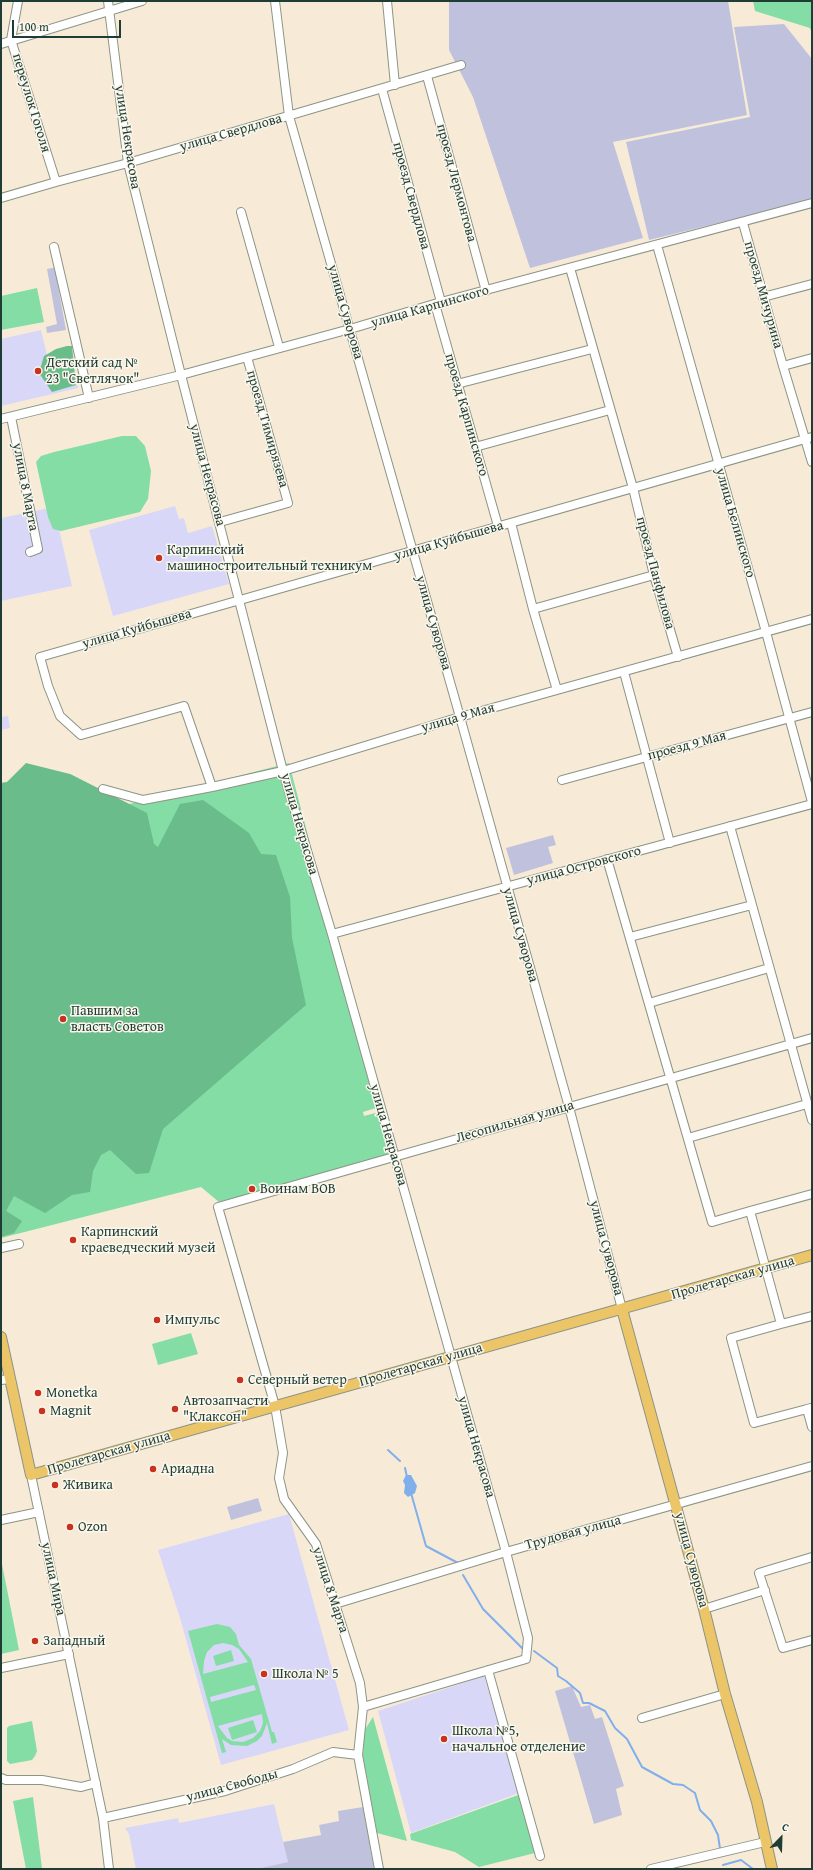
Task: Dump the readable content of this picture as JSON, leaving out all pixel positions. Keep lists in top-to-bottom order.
{
  "streets": {
    "main road": ["улица Суворова", "Пролетарская улица", "улица Мира"],
    "street": [
      "переулок Гоголя",
      "улица Свердлова",
      "улица Некрасова",
      "проезд Лермонтова",
      "проезд Свердлова",
      "проезд Мичурина",
      "улица Карпинского",
      "проезд Карпинского",
      "проезд Тимирязева",
      "улица 8 Марта",
      "улица Белинского",
      "улица Куйбышева",
      "проезд Панфилова",
      "улица 9 Мая",
      "проезд 9 Мая",
      "улица Островского",
      "Лесопильная улица",
      "Трудовая улица",
      "улица Свободы"
    ]
  },
  "crossings": [
    ["переулок Гоголя", "улица Свердлова"],
    ["улица Свердлова", "улица Некрасова"],
    ["улица Свердлова", "проезд Лермонтова"],
    ["улица Свердлова", "проезд Свердлова"],
    ["улица Свердлова", "улица Суворова"],
    ["улица Некрасова", "улица Карпинского"],
    ["улица Некрасова", "проезд Тимирязева"],
    ["улица Некрасова", "улица Куйбышева"],
    ["улица Некрасова", "улица 9 Мая"],
    ["улица Некрасова", "улица Островского"],
    ["улица Некрасова", "Лесопильная улица"],
    ["улица Некрасова", "Пролетарская улица"],
    ["улица Некрасова", "Трудовая улица"],
    ["проезд Лермонтова", "улица Карпинского"],
    ["проезд Свердлова", "улица Карпинского"],
    ["проезд Свердлова", "проезд Карпинского"],
    ["проезд Мичурина", "улица Карпинского"],
    ["проезд Мичурина", "улица Куйбышева"],
    ["улица Карпинского", "улица Суворова"],
    ["улица Карпинского", "проезд Карпинского"],
    ["улица Карпинского", "проезд Тимирязева"],
    ["улица Карпинского", "улица 8 Марта"],
    ["улица Карпинского", "улица Белинского"],
    ["улица Суворова", "улица Куйбышева"],
    ["улица Суворова", "улица 9 Мая"],
    ["улица Суворова", "улица Островского"],
    ["улица Суворова", "Лесопильная улица"],
    ["улица Суворова", "Пролетарская улица"],
    ["улица Суворова", "Трудовая улица"],
    ["проезд Карпинского", "улица Куйбышева"],
    ["улица 8 Марта", "Лесопильная улица"],
    ["улица 8 Марта", "Пролетарская улица"],
    ["улица 8 Марта", "Трудовая улица"],
    ["улица 8 Марта", "улица Свободы"],
    ["улица Белинского", "улица Куйбышева"],
    ["улица Белинского", "улица 9 Мая"],
    ["улица Белинского", "проезд 9 Мая"],
    ["улица Белинского", "улица Островского"],
    ["улица Куйбышева", "проезд Панфилова"],
    ["улица Куйбышева", "улица 9 Мая"],
    ["проезд Панфилова", "улица 9 Мая"],
    ["Пролетарская улица", "улица Мира"],
    ["улица Мира", "улица Свободы"]
  ],
  "places": [
    "Детский сад № 23 \"Светлячок\"",
    "Карпинский машиностроительный техникум",
    "Павшим за власть Советов",
    "Воинам ВОВ",
    "Карпинский краеведческий музей",
    "Импульс",
    "Северный ветер",
    "Monetka",
    "Автозапчасти \"Клаксон\"",
    "Magnit",
    "Ариадна",
    "Живика",
    "Ozon",
    "Западный",
    "Школа № 5",
    "Школа №5, начальное отделение"
  ],
  "scale_bar": "100 m",
  "north": "top right"
}
